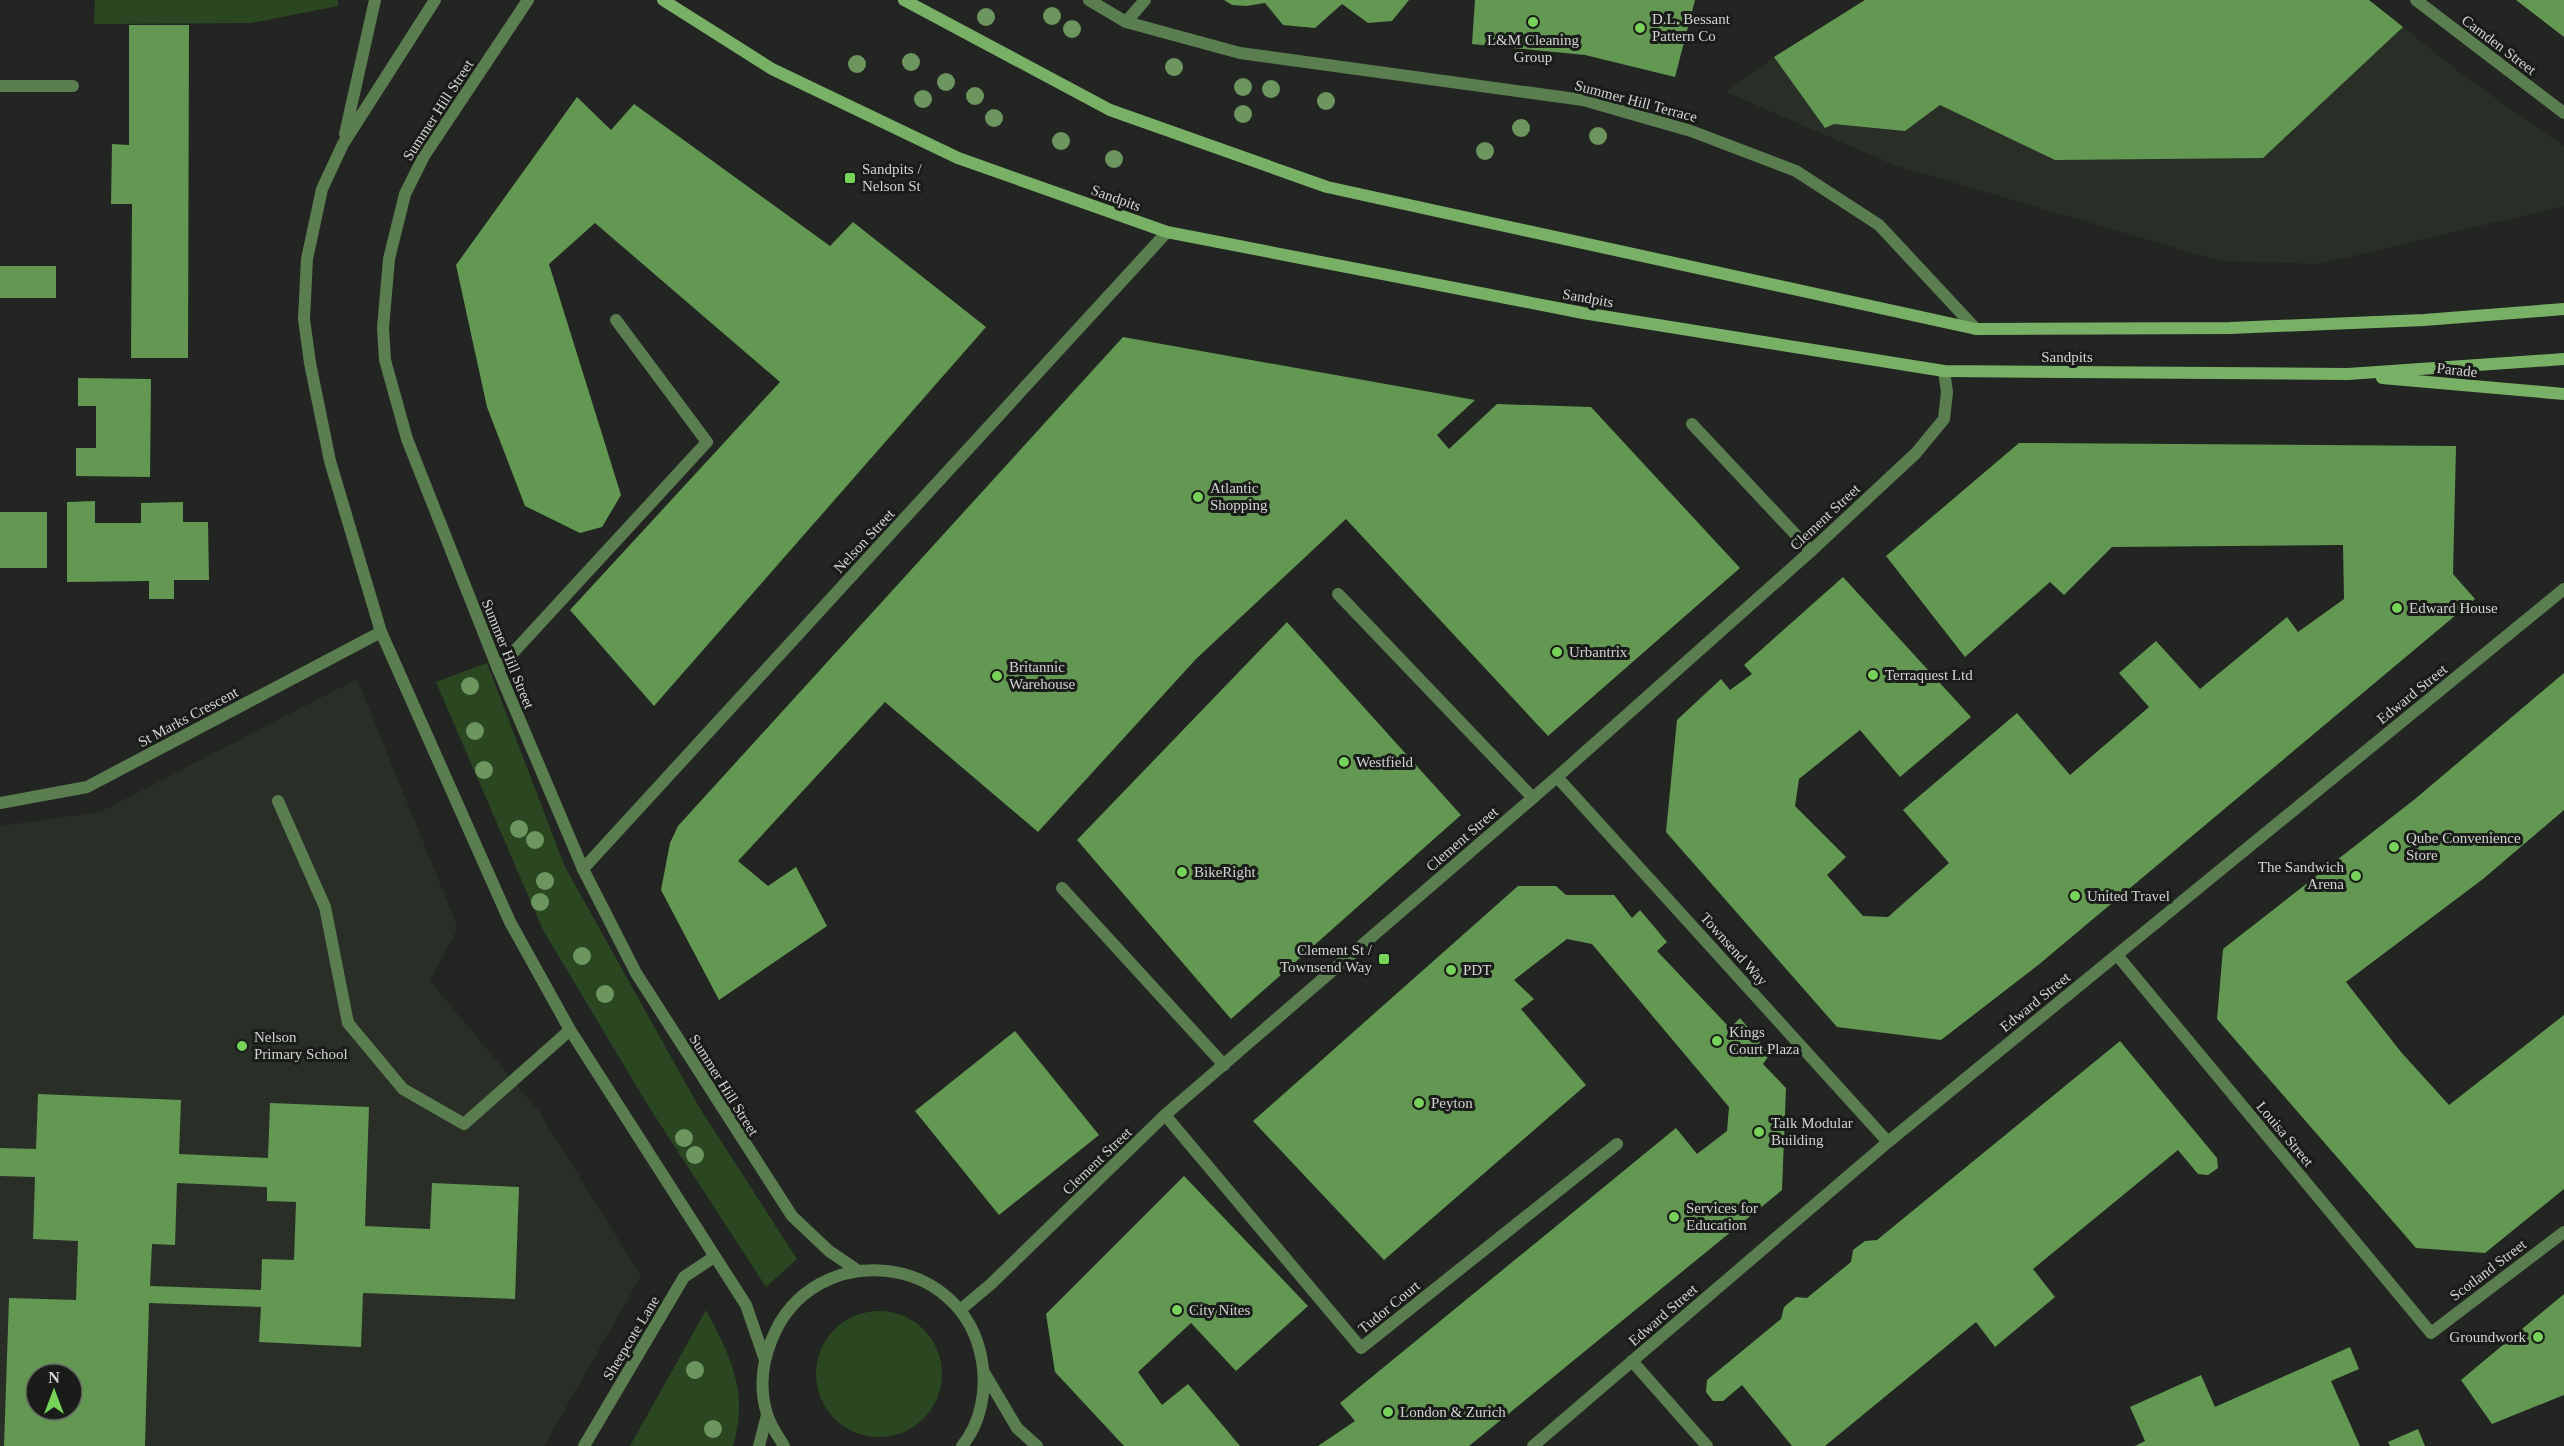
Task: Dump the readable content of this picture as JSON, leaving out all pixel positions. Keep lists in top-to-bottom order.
{
  "streets": {
    "main road": ["Sandpits", "Parade"],
    "street": [
      "Camden Street",
      "Summer Hill Terrace",
      "Summer Hill Street",
      "Clement Street",
      "Nelson Street",
      "Edward Street",
      "St Marks Crescent",
      "Townsend Way",
      "Louisa Street",
      "Scotland Street",
      "Tudor Court",
      "Sheepcote Lane"
    ]
  },
  "crossings": [
    ["Summer Hill Terrace", "Sandpits"],
    ["Summer Hill Street", "Nelson Street"],
    ["Sandpits", "Parade"],
    ["Sandpits", "Clement Street"],
    ["Sandpits", "Nelson Street"],
    ["Clement Street", "Townsend Way"],
    ["Clement Street", "Tudor Court"],
    ["Edward Street", "Townsend Way"],
    ["Edward Street", "Louisa Street"],
    ["Louisa Street", "Scotland Street"]
  ],
  "places": {
    "other": [
      "L&M Cleaning Group",
      "D.L. Bessant Pattern Co",
      "Atlantic Shopping",
      "Edward House",
      "Urbantrix",
      "Terraquest Ltd",
      "Britannic Warehouse",
      "Westfield",
      "Qube Convenience Store",
      "BikeRight",
      "The Sandwich Arena",
      "United Travel",
      "PDT",
      "Kings Court Plaza",
      "Nelson Primary School",
      "Peyton",
      "Talk Modular Building",
      "Services for Education",
      "City Nites",
      "Groundwork",
      "London & Zurich"
    ],
    "transit": ["Sandpits / Nelson St", "Clement St / Townsend Way"]
  },
  "north": "top"
}
